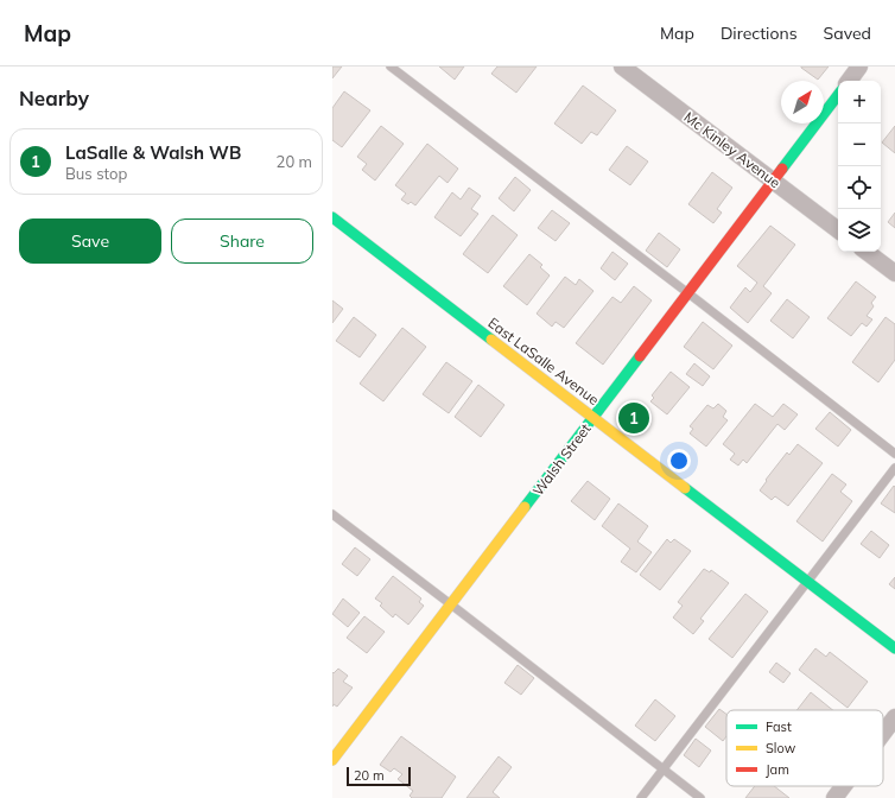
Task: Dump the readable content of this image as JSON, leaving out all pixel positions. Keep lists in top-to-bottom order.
{
  "streets": {
    "street": ["Mc Kinley Avenue", "East LaSalle Avenue", "Walsh Street"]
  },
  "crossings": [
    ["Mc Kinley Avenue", "Walsh Street"],
    ["East LaSalle Avenue", "Walsh Street"]
  ],
  "legend": ["Fast", "Slow", "Jam"],
  "scale_bar": "20 m",
  "north": "top right",
  "page": {
    "header": "Map",
    "nav": ["Map", "Directions", "Saved"],
    "heading": "Nearby",
    "map_buttons": ["+", "−"],
    "list": [
      {
        "mark": "1",
        "name": "LaSalle & Walsh WB",
        "note": "Bus stop",
        "value": "20 m"
      }
    ],
    "buttons": ["Save", "Share"],
    "pins": "1",
    "scale": "20 m"
  }
}
